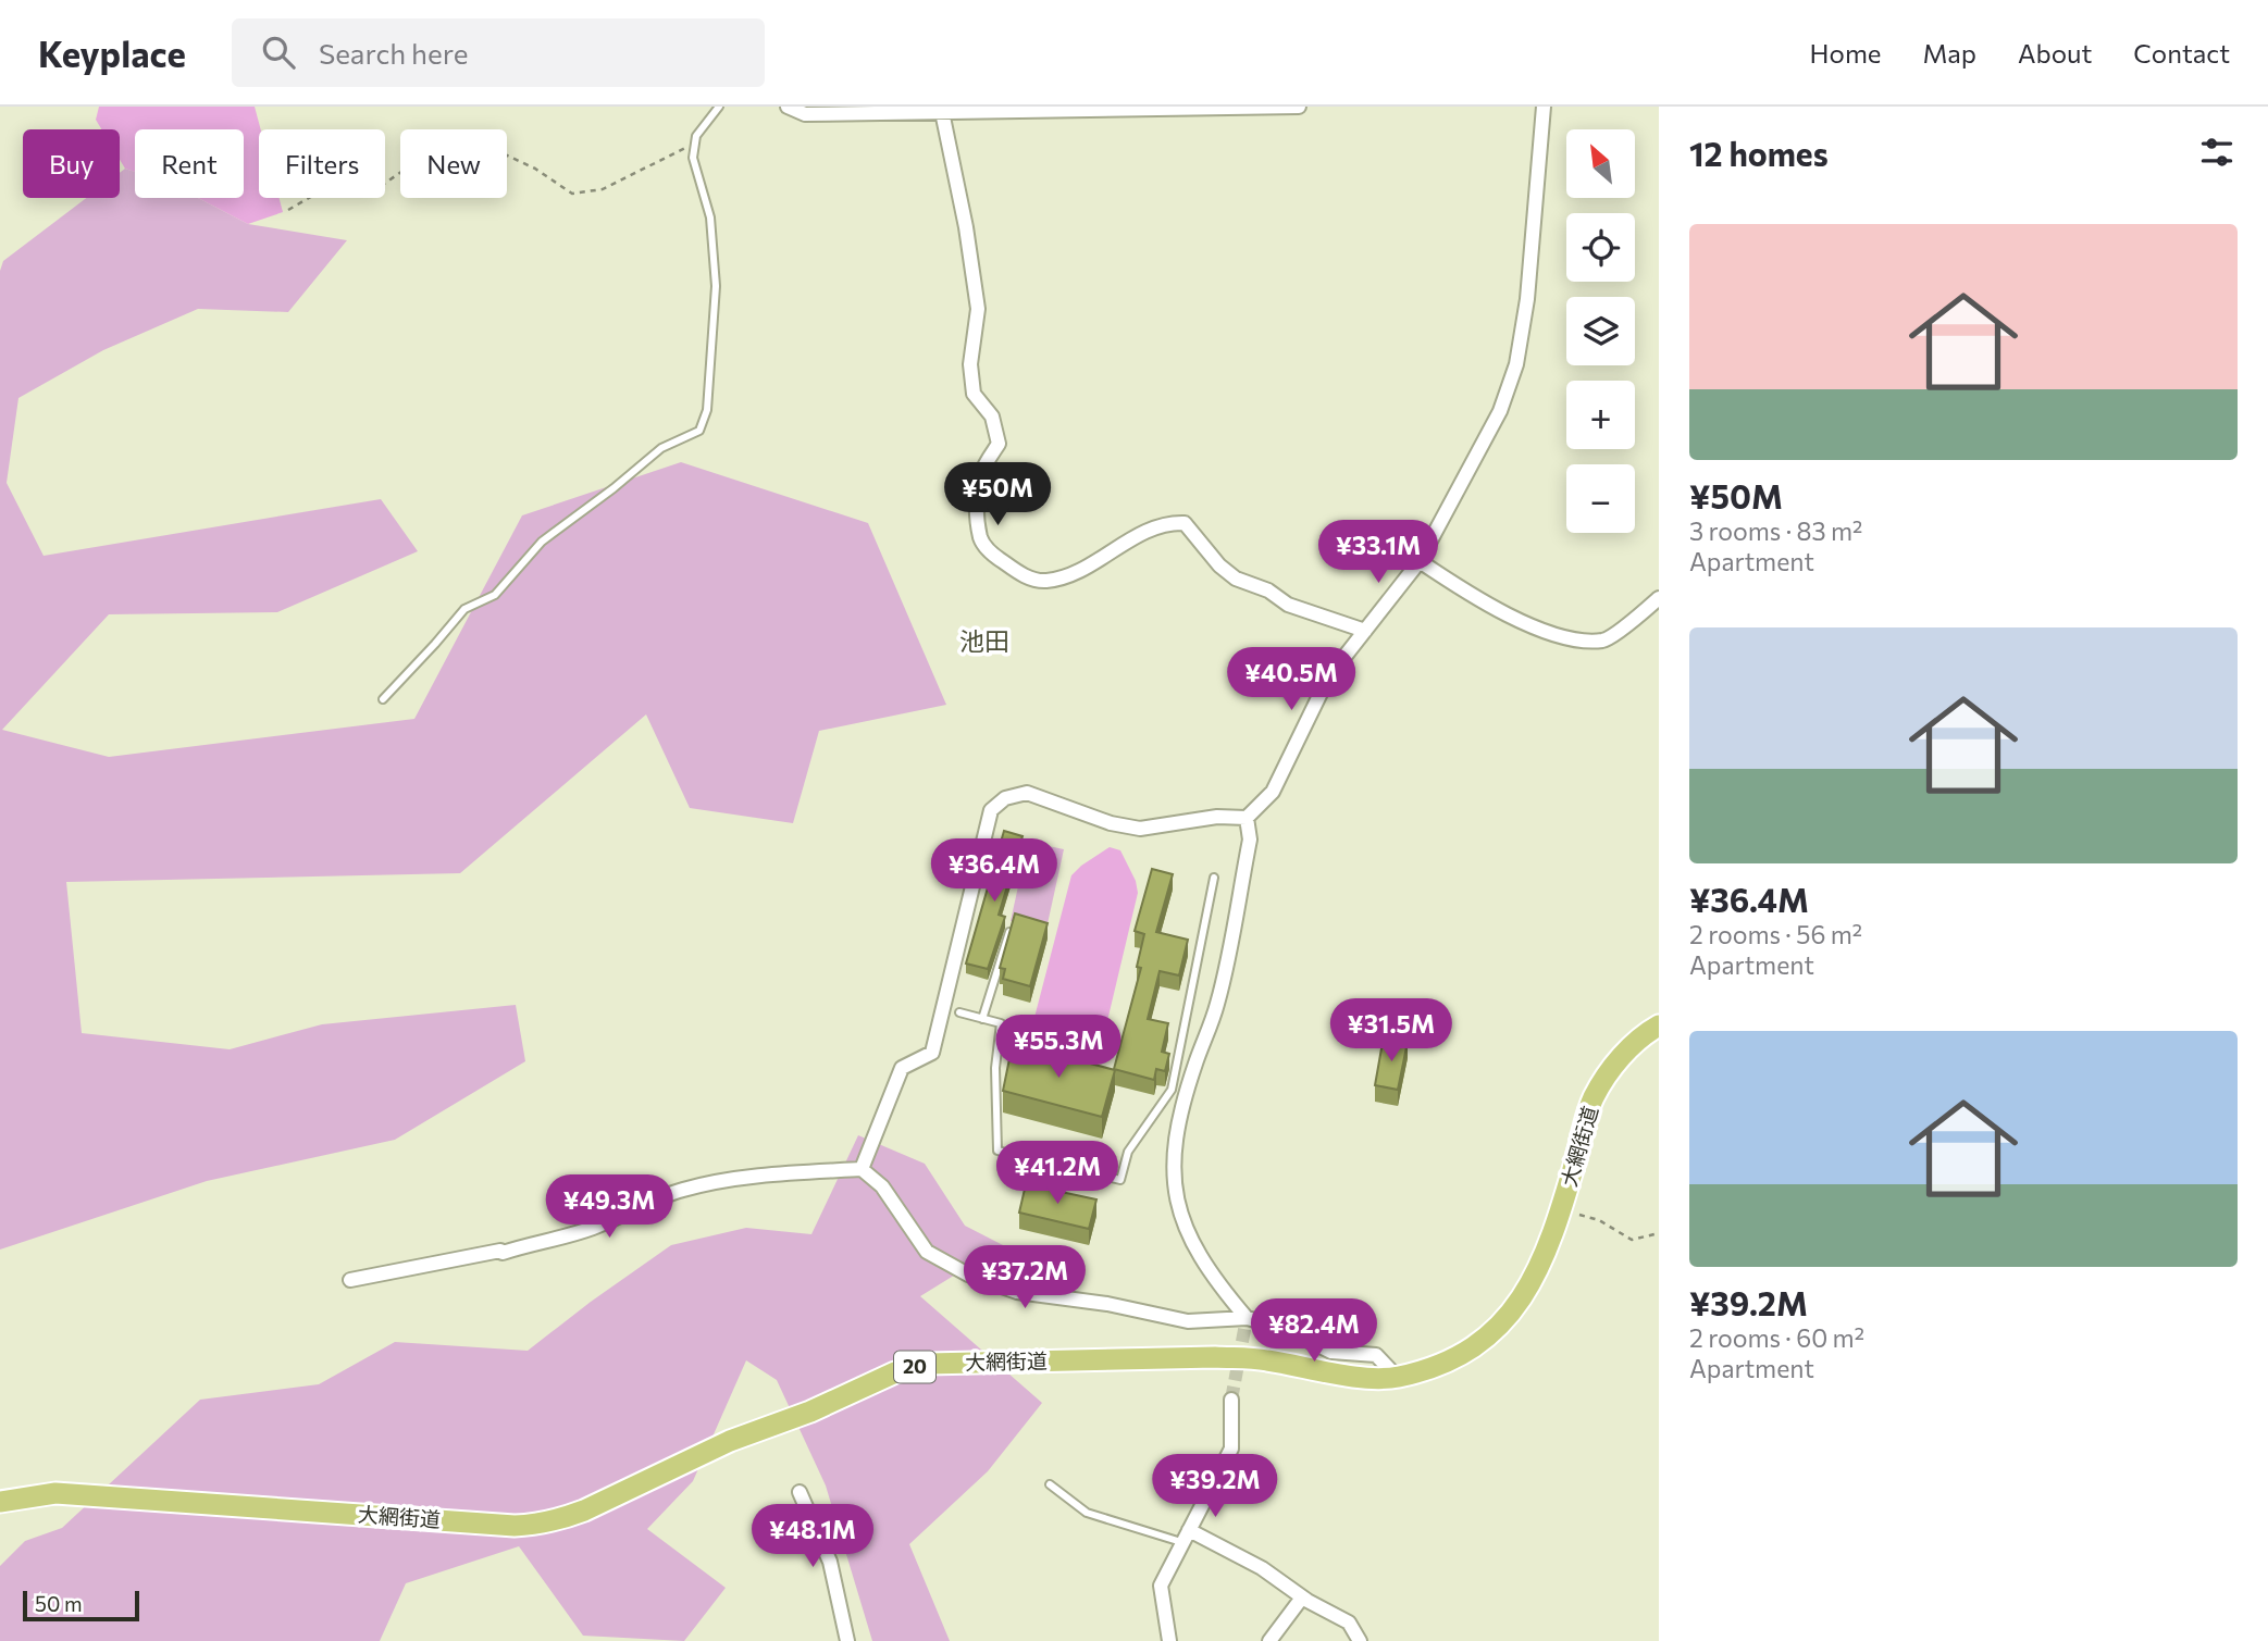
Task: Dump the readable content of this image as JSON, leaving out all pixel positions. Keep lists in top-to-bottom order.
{
  "streets": {
    "main road": ["大網街道", "20"]
  },
  "districts": ["池田"],
  "scale_bar": "50 m",
  "north": "top left",
  "page": {
    "header": "Keyplace",
    "search": "Search here",
    "nav": [
      "Home",
      "Map",
      "About",
      "Contact"
    ],
    "heading": "12 homes",
    "map_buttons": ["+", "−"],
    "chip": [
      "Buy",
      "Rent",
      "Filters",
      "New"
    ],
    "list": [
      {
        "name": "¥50M",
        "note": "3 rooms · 83 m² · Apartment"
      },
      {
        "name": "¥36.4M",
        "note": "2 rooms · 56 m² · Apartment"
      },
      {
        "name": "¥39.2M",
        "note": "2 rooms · 60 m² · Apartment"
      }
    ],
    "price": [
      "¥50M",
      "¥33.1M",
      "¥40.5M",
      "¥36.4M",
      "¥31.5M",
      "¥55.3M",
      "¥41.2M",
      "¥49.3M",
      "¥37.2M",
      "¥82.4M",
      "¥39.2M",
      "¥48.1M"
    ],
    "scale": "50 m"
  }
}
